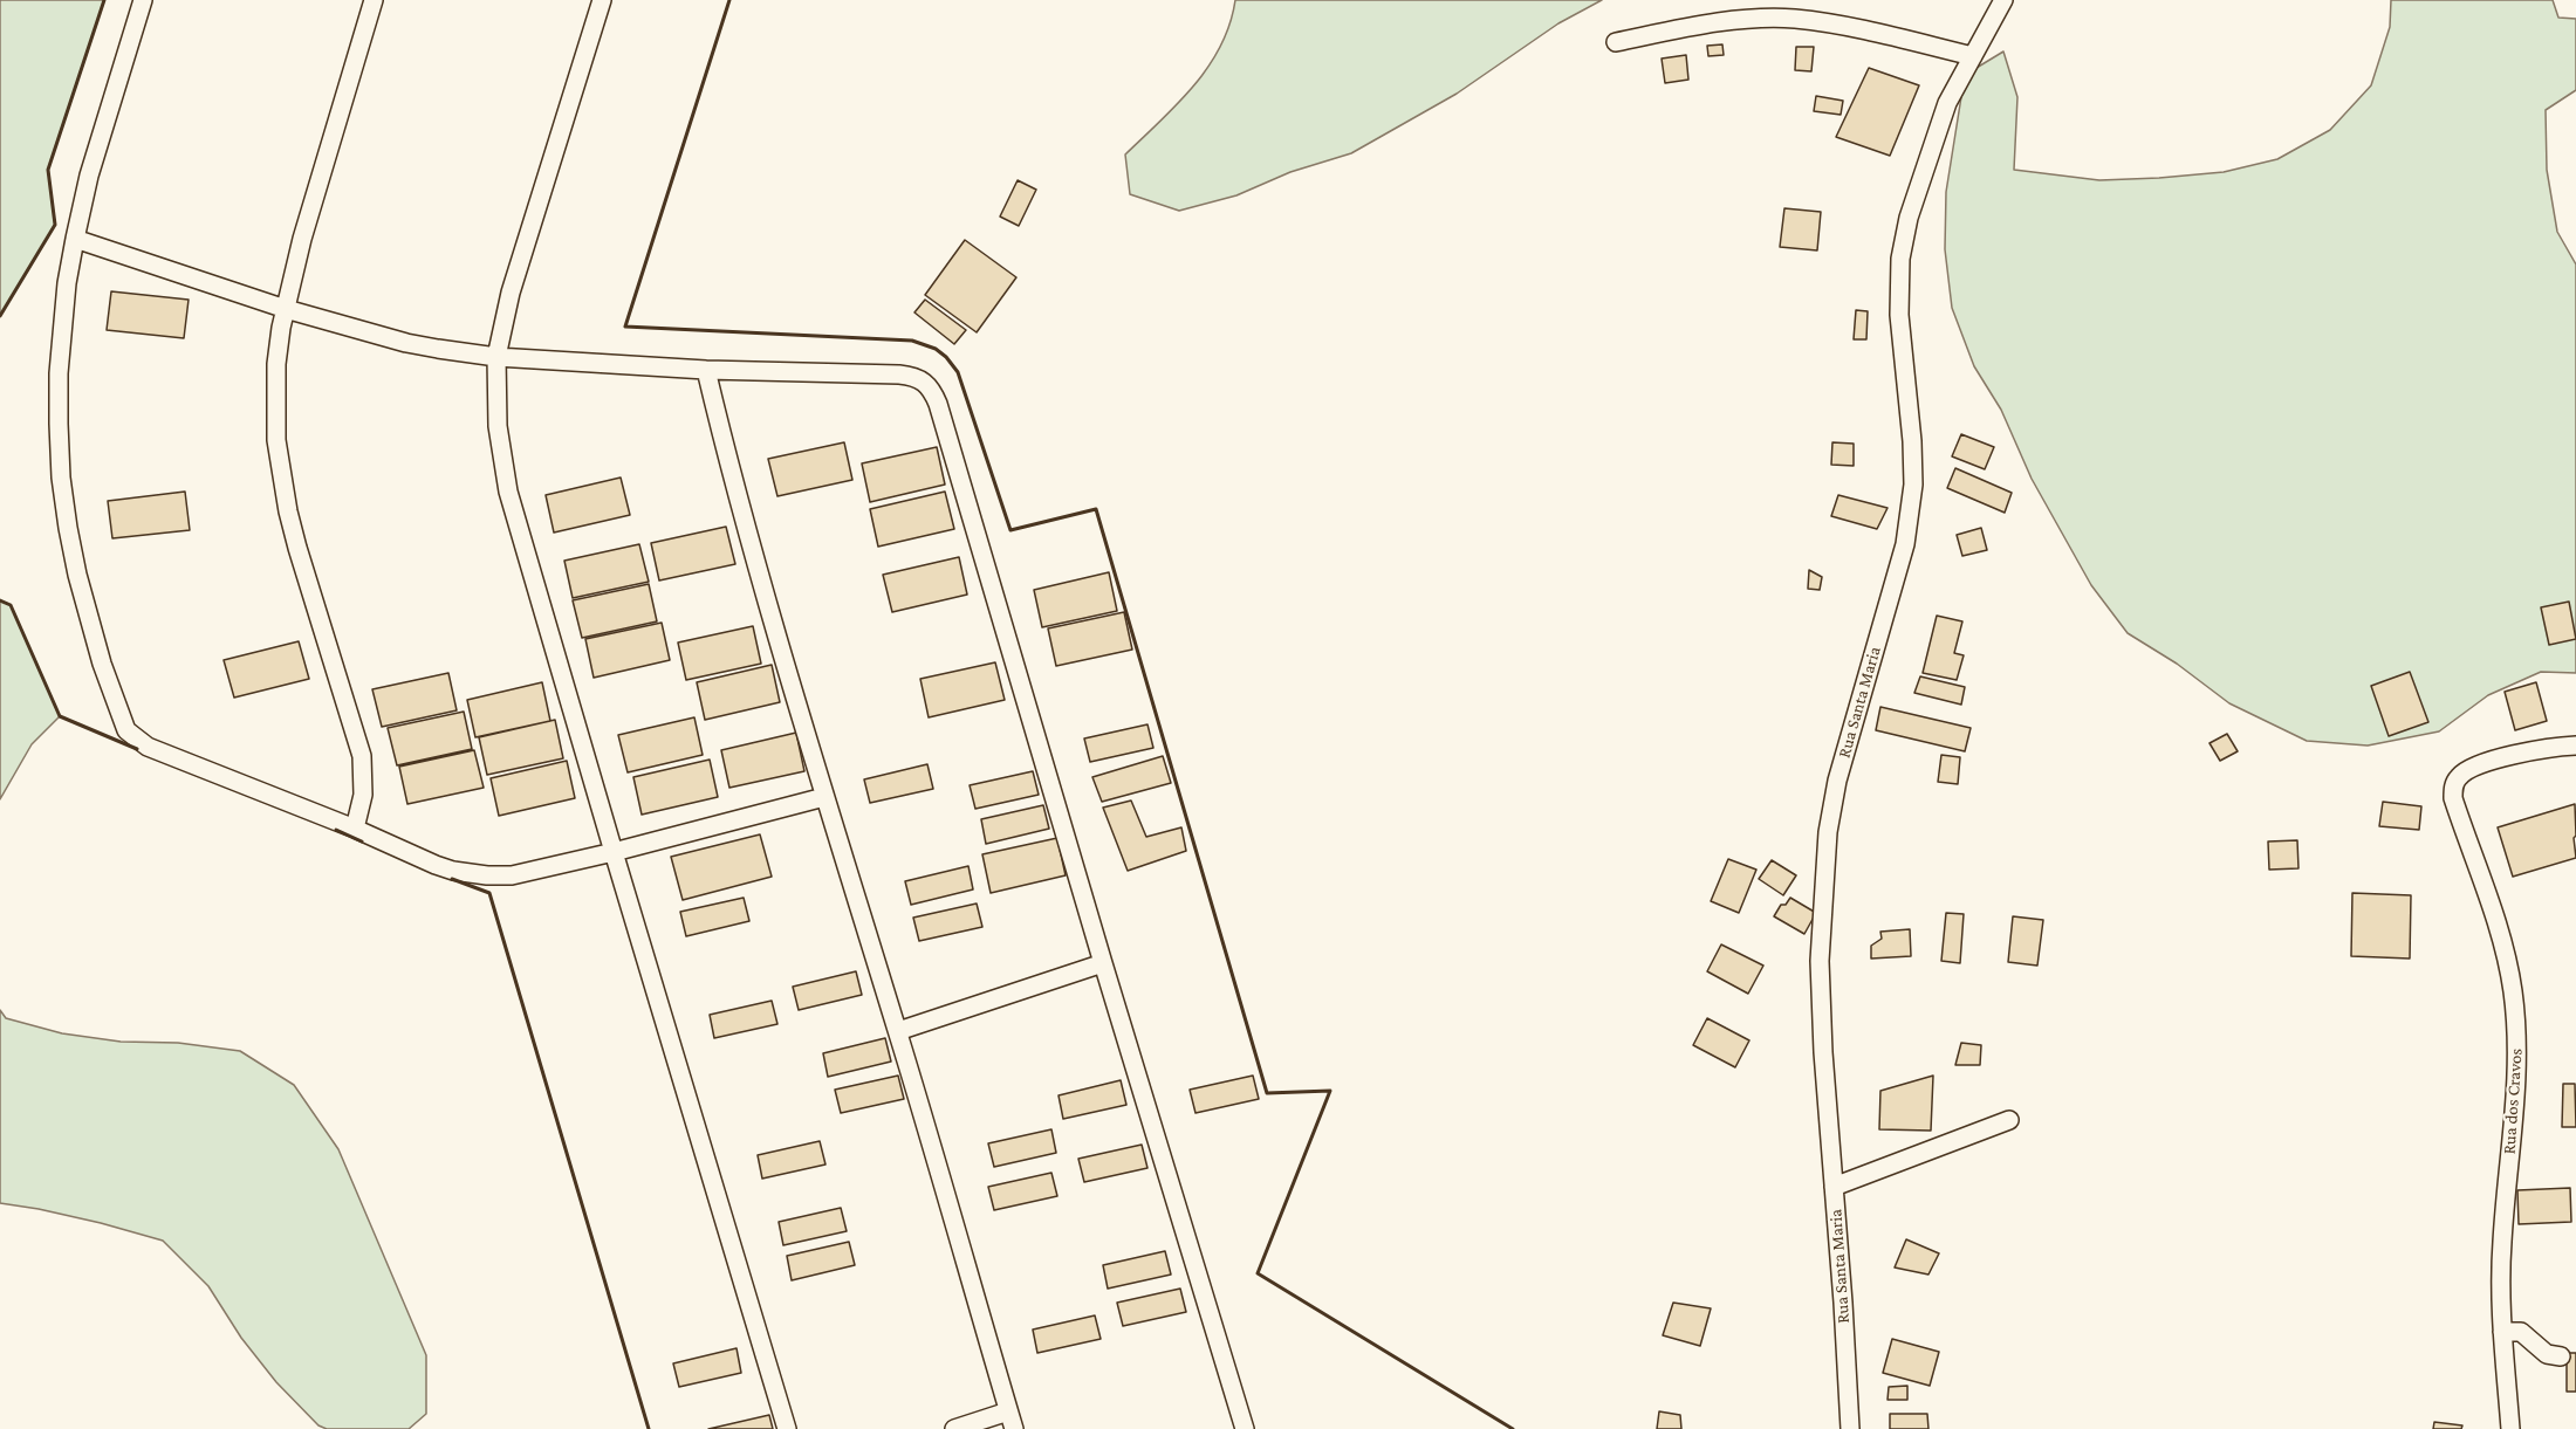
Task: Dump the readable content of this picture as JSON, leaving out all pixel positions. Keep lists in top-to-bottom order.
{
  "streets": {
    "street": ["Rua Santa Maria", "Rua dos Cravos"]
  }
}
